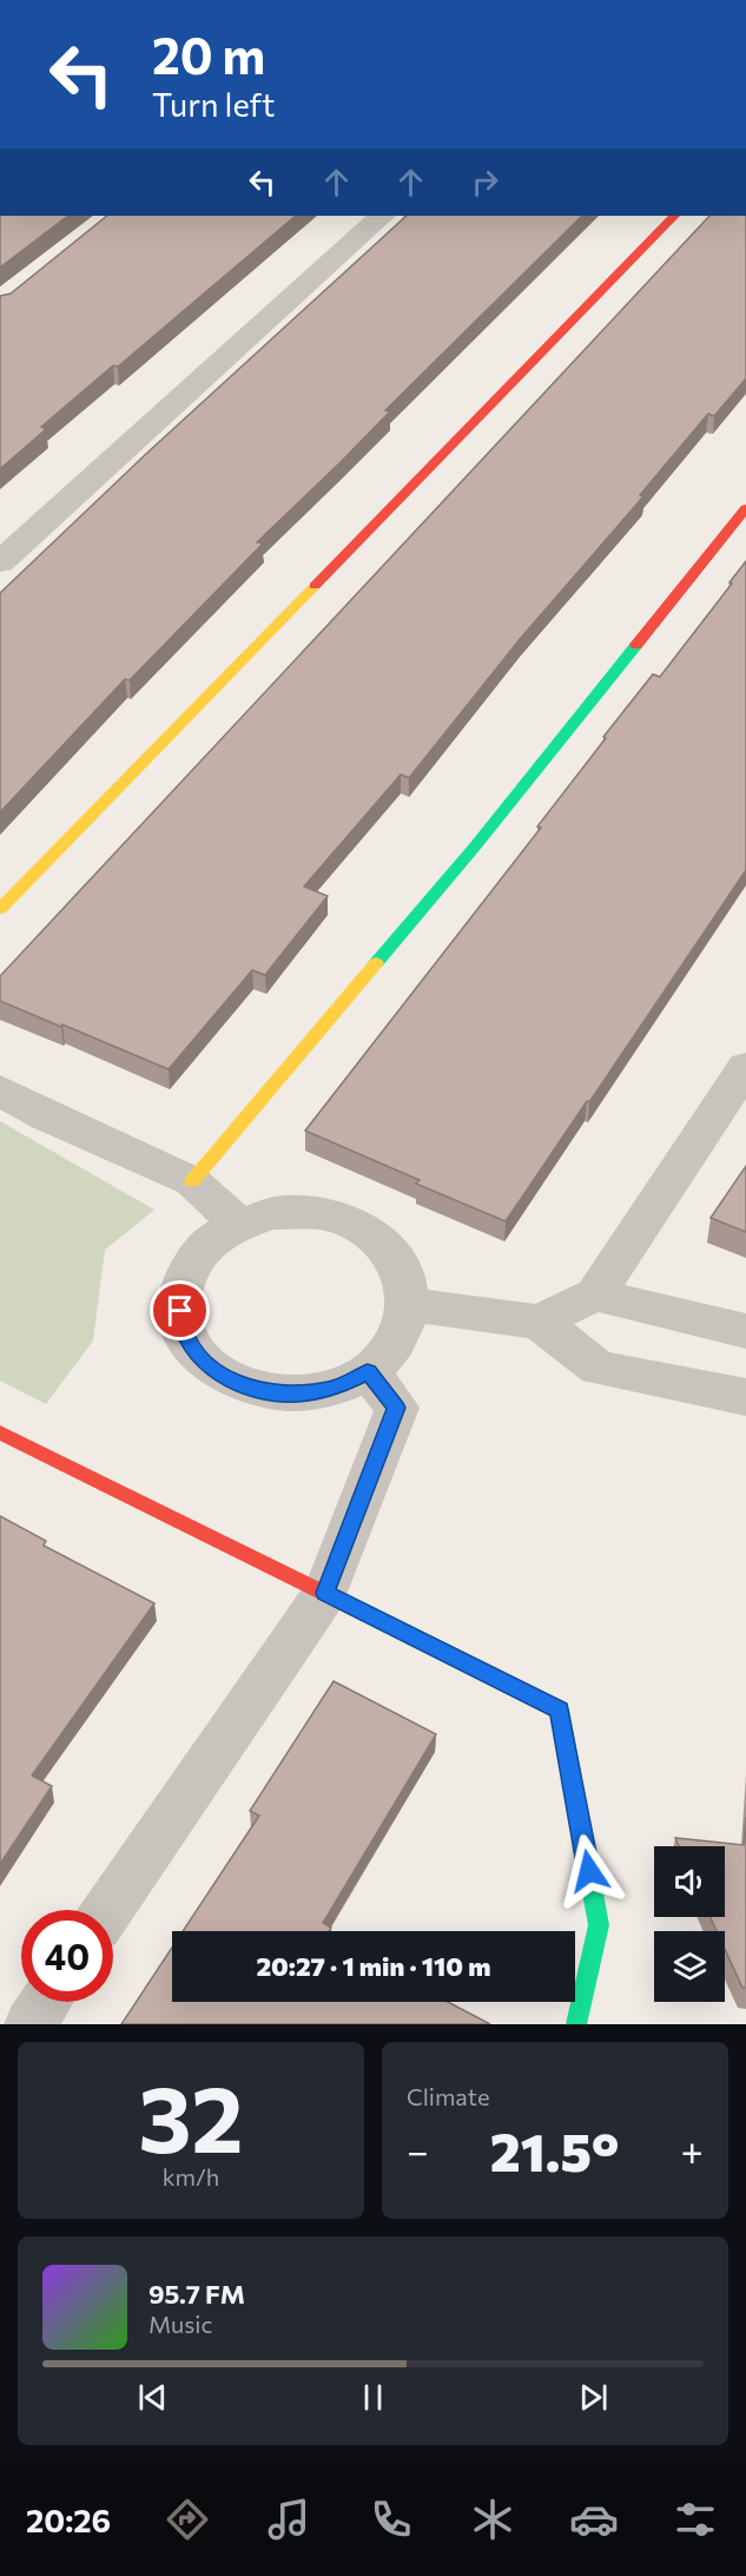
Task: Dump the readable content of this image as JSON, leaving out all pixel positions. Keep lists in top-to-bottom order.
{
  "page": {
    "turn": ["20 m", "Turn left"],
    "limit": "40",
    "trip": "20:27 · 1 min · 110 m",
    "tile": [
      ["32", "km/h"],
      "Climate"
    ],
    "heat": ["−", "21.5°", "+"],
    "song": ["95.7 FM", "Music"],
    "tabs": "20:26"
  }
}
